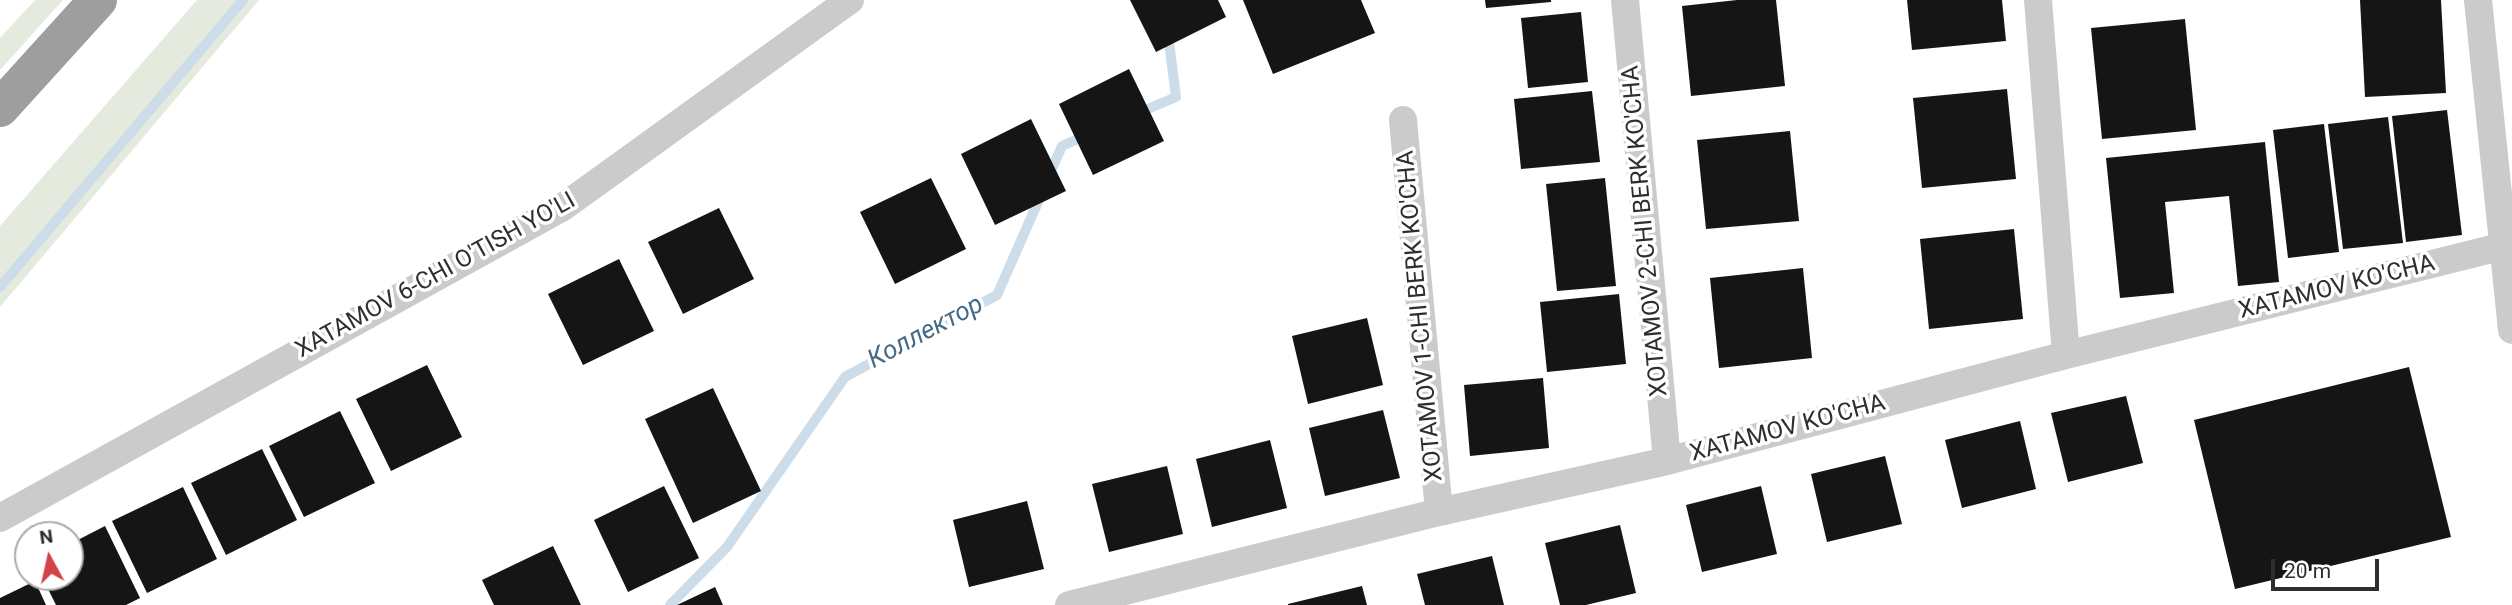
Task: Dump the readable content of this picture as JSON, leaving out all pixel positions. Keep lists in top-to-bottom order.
{
  "streets": {
    "street": [
      "XOTAMOV 2-CHI BERK KO'CHA",
      "XATAMOV 6-CHI O'TISH YO'LI",
      "XATAMOV KO'CHA",
      "XOTAMOV 1-CHI BERK KO'CHA"
    ]
  },
  "crossings": [
    ["XOTAMOV 2-CHI BERK KO'CHA", "XATAMOV KO'CHA"],
    ["XATAMOV KO'CHA", "XOTAMOV 1-CHI BERK KO'CHA"]
  ],
  "water": ["Коллектор"],
  "scale_bar": "20 m",
  "north": "top"
}
